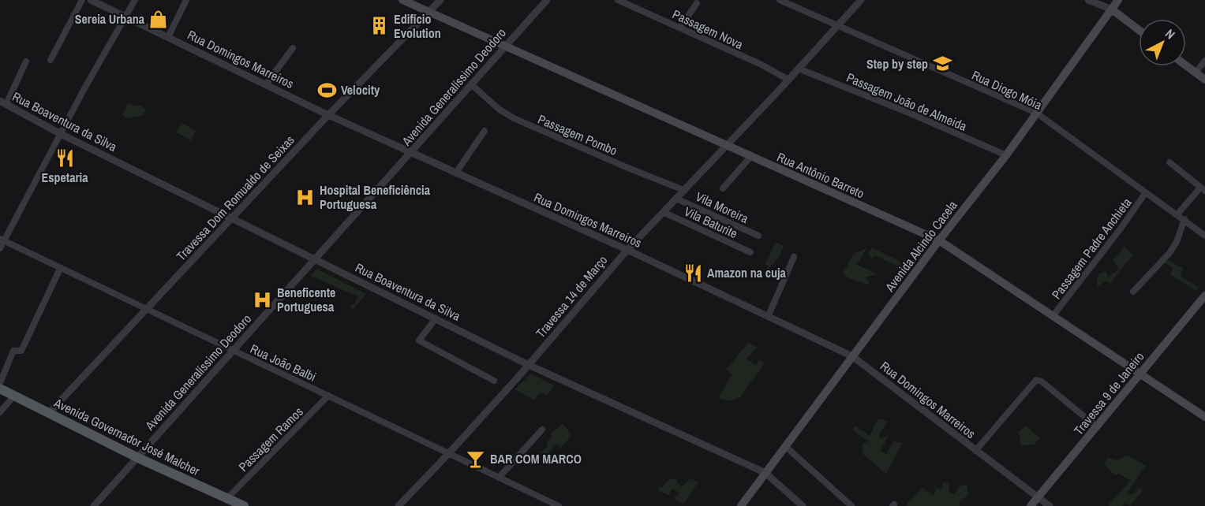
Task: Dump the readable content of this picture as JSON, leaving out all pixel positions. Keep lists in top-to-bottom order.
{
  "streets": {
    "main road": [
      "Rua Antônio Barreto",
      "Avenida Alcindo Cacela",
      "Travessa 9 de Janeiro",
      "Avenida Governador José Malcher"
    ],
    "street": [
      "Passagem Nova",
      "Rua Domingos Marreiros",
      "Avenida Generalíssimo Deodoro",
      "Rua Diogo Móia",
      "Passagem João de Almeida",
      "Rua Boaventura da Silva",
      "Passagem Pombo",
      "Travessa Dom Romualdo de Seixas",
      "Vila Moreira",
      "Vila Baturite",
      "Passagem Padre Anchieta",
      "Travessa 14 de Março",
      "Rua João Balbi",
      "Passagem Ramos"
    ]
  },
  "crossings": [
    ["Passagem Nova", "Travessa 14 de Março"],
    ["Rua Domingos Marreiros", "Avenida Generalíssimo Deodoro"],
    ["Rua Domingos Marreiros", "Travessa Dom Romualdo de Seixas"],
    ["Rua Domingos Marreiros", "Avenida Alcindo Cacela"],
    ["Rua Domingos Marreiros", "Travessa 14 de Março"],
    ["Rua Domingos Marreiros", "Travessa 9 de Janeiro"],
    ["Avenida Generalíssimo Deodoro", "Rua Boaventura da Silva"],
    ["Avenida Generalíssimo Deodoro", "Passagem Pombo"],
    ["Avenida Generalíssimo Deodoro", "Rua Antônio Barreto"],
    ["Avenida Generalíssimo Deodoro", "Rua João Balbi"],
    ["Avenida Generalíssimo Deodoro", "Avenida Governador José Malcher"],
    ["Rua Diogo Móia", "Avenida Alcindo Cacela"],
    ["Rua Diogo Móia", "Passagem Padre Anchieta"],
    ["Rua Diogo Móia", "Travessa 14 de Março"],
    ["Passagem João de Almeida", "Avenida Alcindo Cacela"],
    ["Passagem João de Almeida", "Travessa 14 de Março"],
    ["Rua Boaventura da Silva", "Travessa Dom Romualdo de Seixas"],
    ["Rua Boaventura da Silva", "Avenida Alcindo Cacela"],
    ["Rua Boaventura da Silva", "Travessa 14 de Março"],
    ["Passagem Pombo", "Travessa 14 de Março"],
    ["Rua Antônio Barreto", "Travessa Dom Romualdo de Seixas"],
    ["Rua Antônio Barreto", "Avenida Alcindo Cacela"],
    ["Rua Antônio Barreto", "Passagem Padre Anchieta"],
    ["Rua Antônio Barreto", "Travessa 14 de Março"],
    ["Rua Antônio Barreto", "Travessa 9 de Janeiro"],
    ["Travessa Dom Romualdo de Seixas", "Rua João Balbi"],
    ["Travessa Dom Romualdo de Seixas", "Avenida Governador José Malcher"],
    ["Vila Moreira", "Travessa 14 de Março"],
    ["Vila Baturite", "Travessa 14 de Março"],
    ["Travessa 14 de Março", "Rua João Balbi"],
    ["Rua João Balbi", "Passagem Ramos"],
    ["Avenida Governador José Malcher", "Passagem Ramos"]
  ],
  "places": {
    "shop": ["Sereia Urbana"],
    "building": ["Edifício Evolution"],
    "school or university": ["Step by step"],
    "sports": ["Velocity"],
    "restaurant": ["Espetaria", "Amazon na cuja"],
    "hospital": ["Hospital Beneficiência Portuguesa", "Beneficente Portuguesa"],
    "bar": ["BAR COM MARCO"]
  },
  "north": "top right"
}
